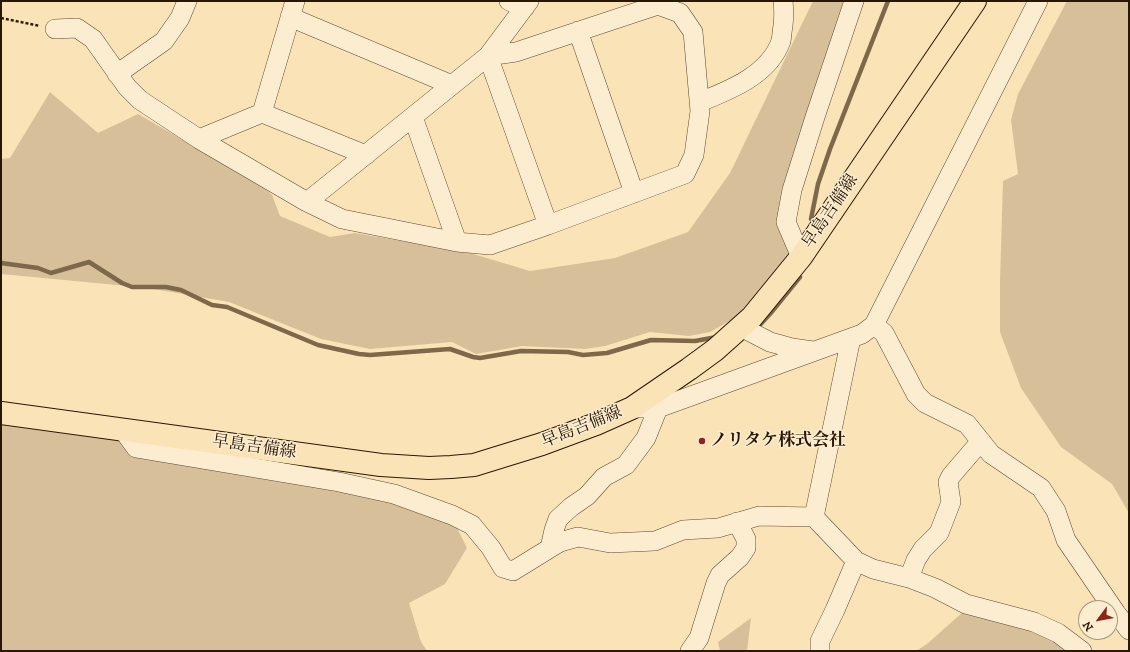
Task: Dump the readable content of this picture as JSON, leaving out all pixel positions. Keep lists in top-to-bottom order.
{
  "streets": {
    "main road": ["早島吉備線"]
  },
  "places": ["ノリタケ株式会社"],
  "north": "bottom left"
}
